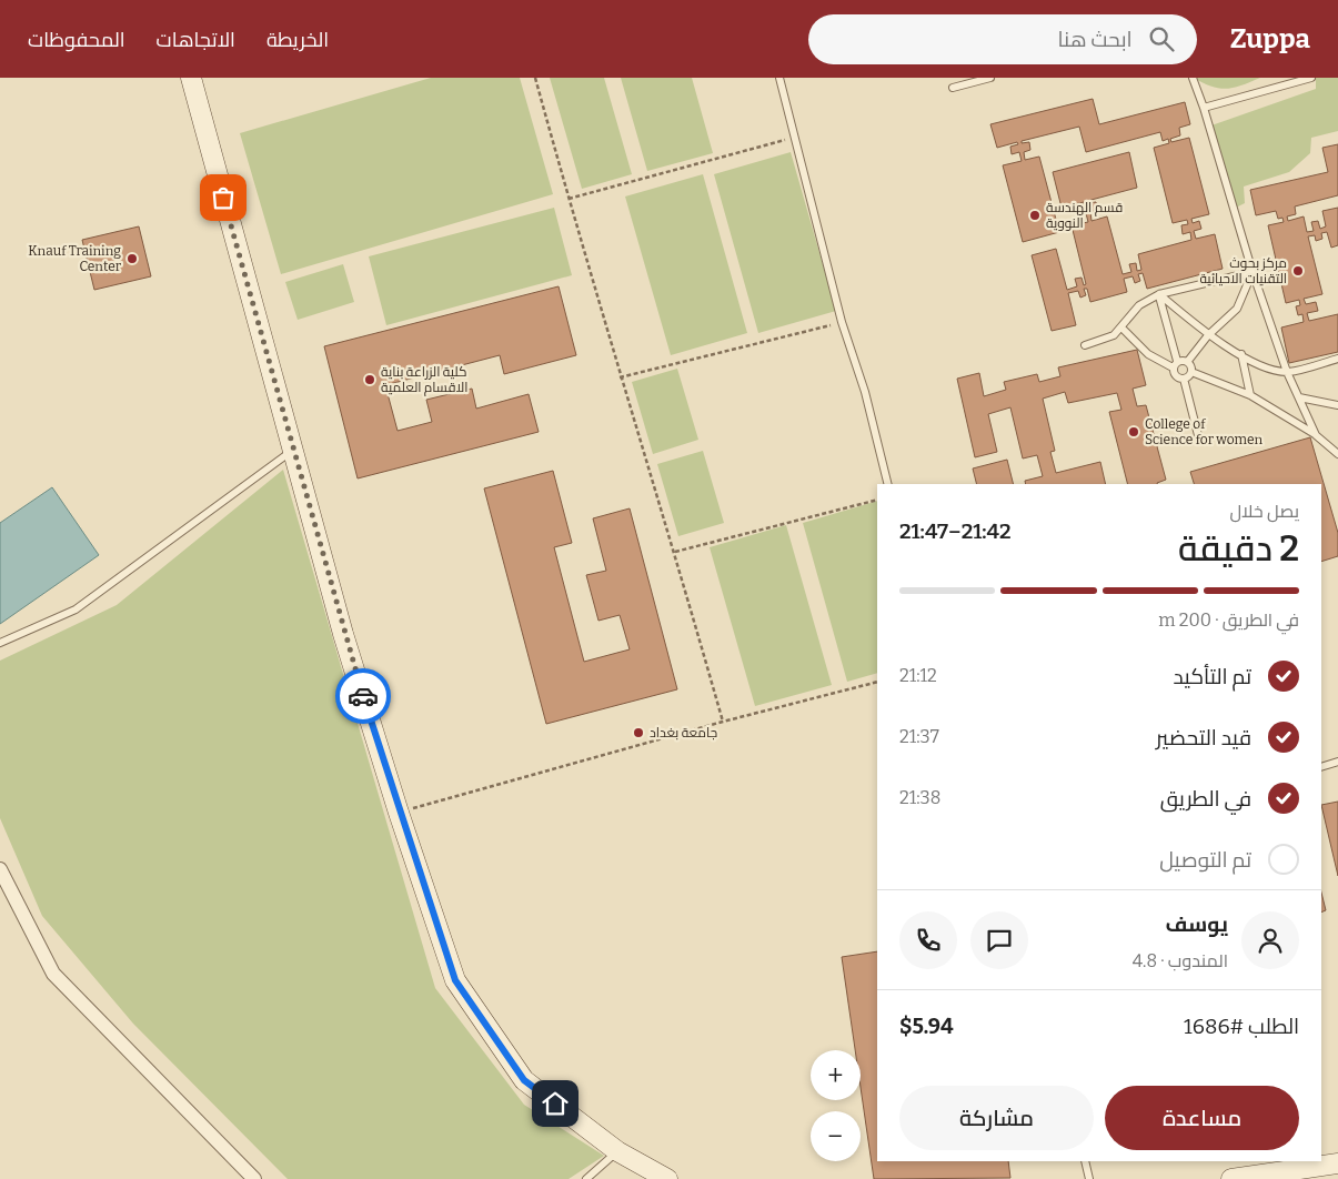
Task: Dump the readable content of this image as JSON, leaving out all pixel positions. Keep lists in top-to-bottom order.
{
  "places": [
    "قسم الهندسة النووية",
    "Knauf Training Center",
    "مركز بحوث التقنيات الاحيائية",
    "كلية الزراعة بناية الاقسام العلمية",
    "College of Science for women",
    "جامعة بغداد"
  ],
  "page": {
    "header": "Zuppa",
    "search": "ابحث هنا",
    "nav": ["الخريطة", "الاتجاهات", "المحفوظات"],
    "heading": ["2 دقيقة", "يصل خلال", "21:42–21:47"],
    "panel": [
      "يوسف",
      "المندوب · 4.8",
      "الطلب #1686",
      "$5.94"
    ],
    "bar": "في الطريق · 200 m",
    "list": [
      ["تم التأكيد", "21:12"],
      ["قيد التحضير", "21:37"],
      ["في الطريق", "21:38"],
      "تم التوصيل"
    ],
    "map_buttons": ["+", "−"],
    "buttons": ["مساعدة", "مشاركة"]
  }
}
